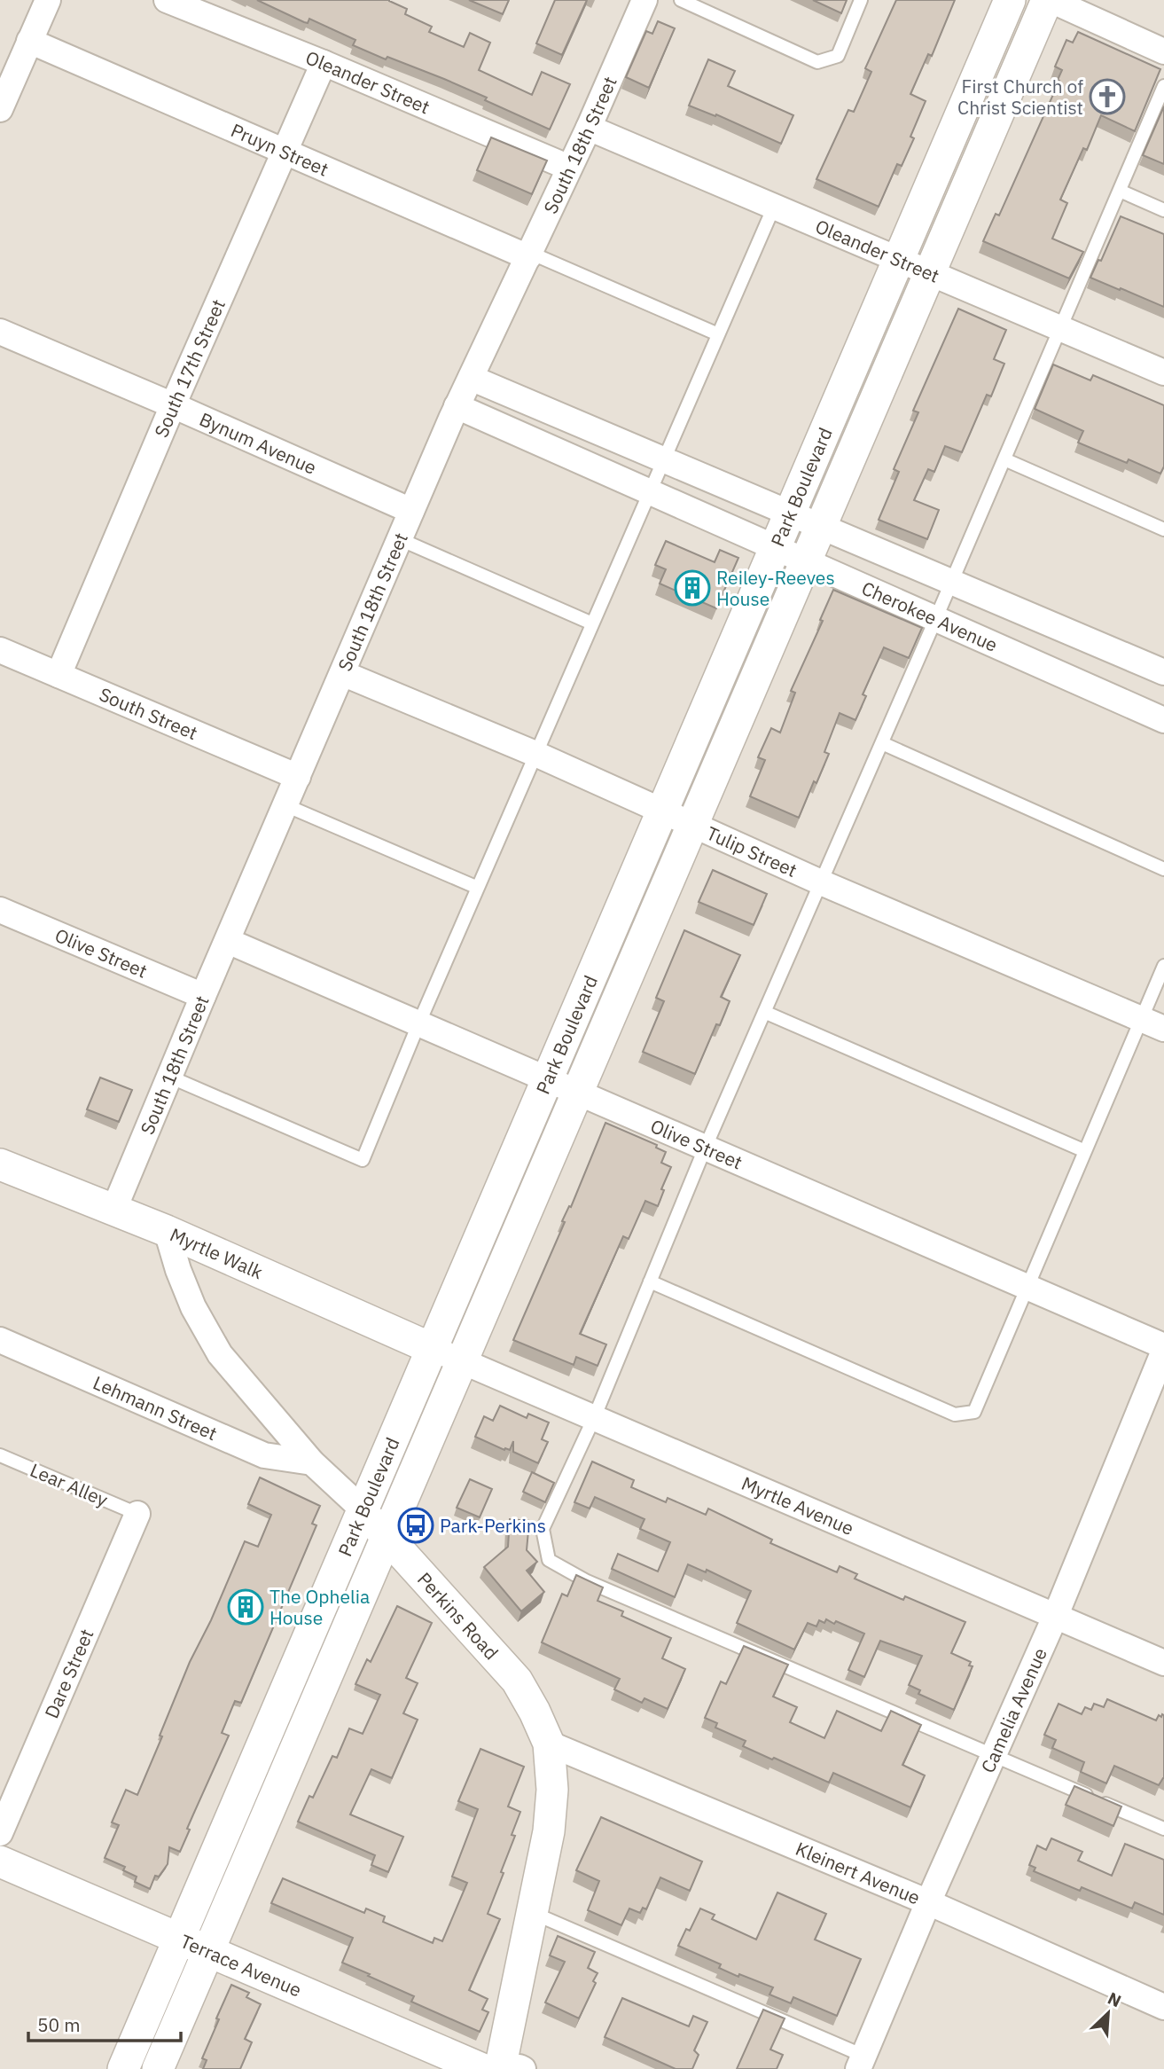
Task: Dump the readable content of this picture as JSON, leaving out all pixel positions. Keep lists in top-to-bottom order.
{
  "streets": {
    "street": [
      "Oleander Street",
      "South 18th Street",
      "Pruyn Street",
      "South 17th Street",
      "Bynum Avenue",
      "Park Boulevard",
      "Cherokee Avenue",
      "South Street",
      "Tulip Street",
      "Olive Street",
      "Myrtle Walk",
      "Lehmann Street",
      "Myrtle Avenue",
      "Perkins Road",
      "Dare Street",
      "Camelia Avenue",
      "Kleinert Avenue",
      "Terrace Avenue"
    ],
    "lane": ["Lear Alley"]
  },
  "crossings": [
    ["Oleander Street", "South 18th Street"],
    ["Oleander Street", "South 17th Street"],
    ["Oleander Street", "Park Boulevard"],
    ["South 18th Street", "Pruyn Street"],
    ["South 18th Street", "Bynum Avenue"],
    ["South 18th Street", "Cherokee Avenue"],
    ["South 18th Street", "South Street"],
    ["South 18th Street", "Tulip Street"],
    ["South 18th Street", "Olive Street"],
    ["South 18th Street", "Myrtle Walk"],
    ["Pruyn Street", "South 17th Street"],
    ["South 17th Street", "Bynum Avenue"],
    ["South 17th Street", "South Street"],
    ["Park Boulevard", "Cherokee Avenue"],
    ["Park Boulevard", "Tulip Street"],
    ["Park Boulevard", "Olive Street"],
    ["Park Boulevard", "Myrtle Walk"],
    ["Park Boulevard", "Myrtle Avenue"],
    ["Park Boulevard", "Perkins Road"],
    ["Park Boulevard", "Terrace Avenue"],
    ["Olive Street", "Camelia Avenue"],
    ["Myrtle Walk", "Myrtle Avenue"],
    ["Myrtle Walk", "Perkins Road"],
    ["Lehmann Street", "Perkins Road"],
    ["Lear Alley", "Dare Street"],
    ["Myrtle Avenue", "Camelia Avenue"],
    ["Perkins Road", "Kleinert Avenue"],
    ["Camelia Avenue", "Kleinert Avenue"]
  ],
  "places": {
    "church": ["First Church of Christ Scientist"],
    "building": ["Reiley-Reeves House", "The Ophelia House"],
    "bus stop": ["Park-Perkins"]
  },
  "scale_bar": "50 m",
  "north": "top right"
}
